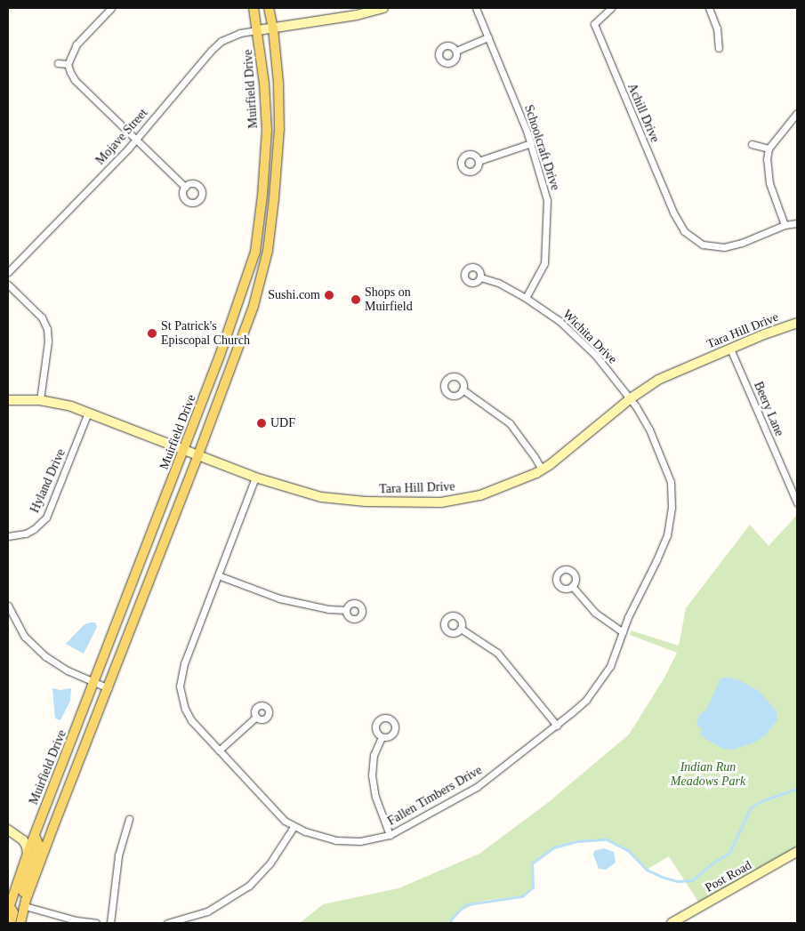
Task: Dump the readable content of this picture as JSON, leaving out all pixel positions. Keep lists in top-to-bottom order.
{
  "streets": {
    "main road": ["Muirfield Drive"],
    "street": [
      "Achill Drive",
      "Mojave Street",
      "Schoolcraft Drive",
      "Tara Hill Drive",
      "Wichita Drive",
      "Beery Lane",
      "Hyland Drive",
      "Fallen Timbers Drive",
      "Post Road"
    ]
  },
  "crossings": [
    ["Muirfield Drive", "Mojave Street"],
    ["Muirfield Drive", "Tara Hill Drive"],
    ["Schoolcraft Drive", "Wichita Drive"],
    ["Tara Hill Drive", "Wichita Drive"],
    ["Tara Hill Drive", "Beery Lane"],
    ["Tara Hill Drive", "Hyland Drive"],
    ["Tara Hill Drive", "Fallen Timbers Drive"],
    ["Wichita Drive", "Fallen Timbers Drive"]
  ],
  "parks": ["Indian Run Meadows Park"],
  "places": [
    "Sushi.com",
    "Shops on Muirfield",
    "St Patrick's Episcopal Church",
    "UDF"
  ]
}
